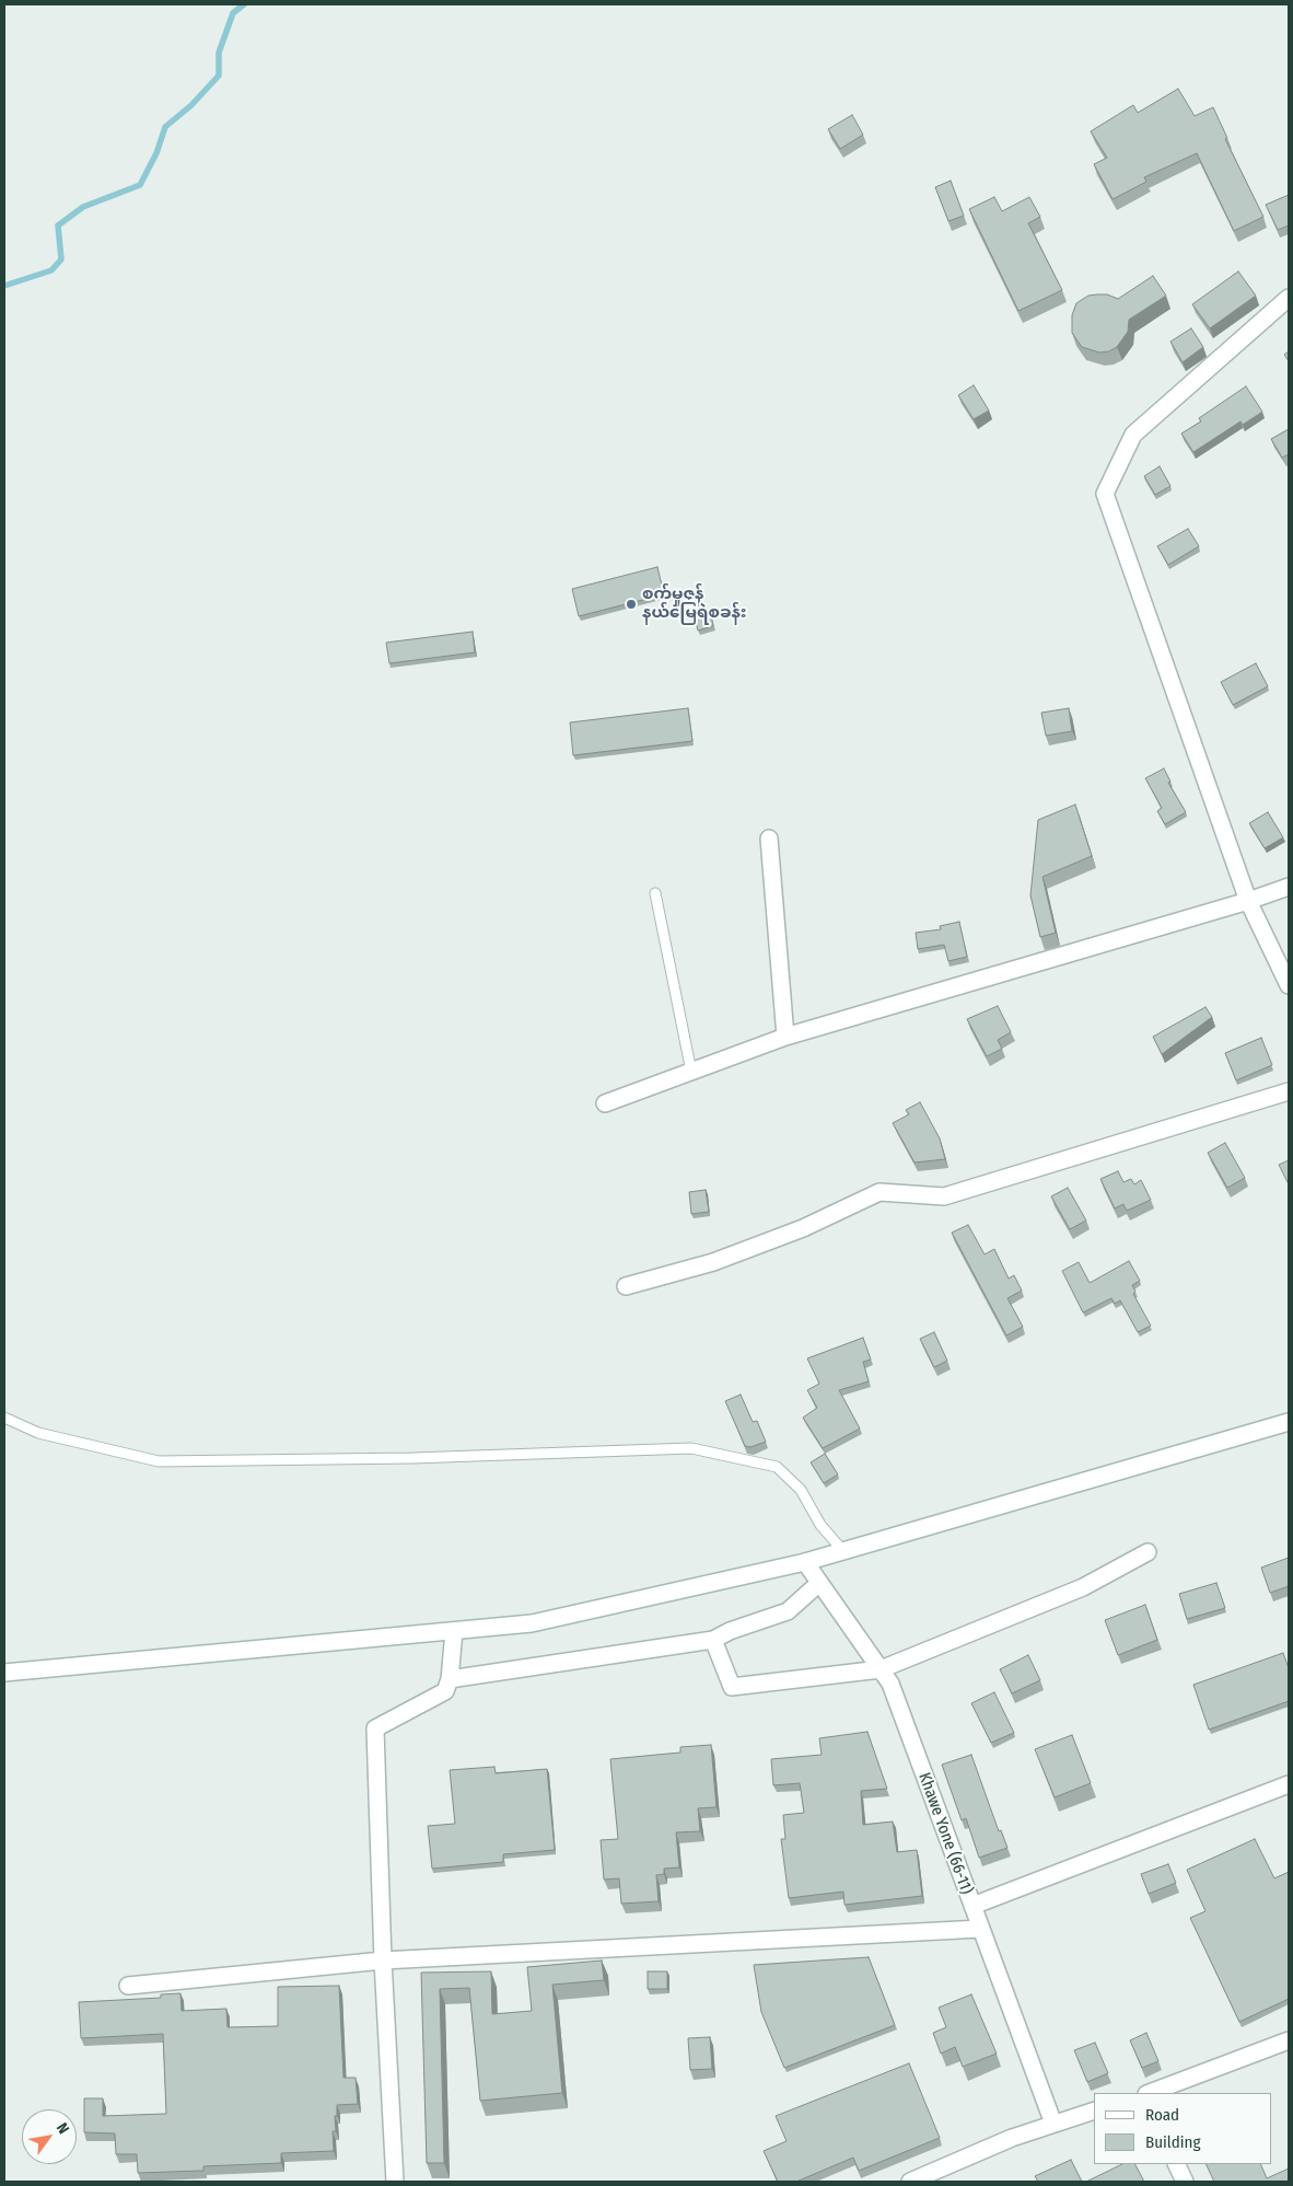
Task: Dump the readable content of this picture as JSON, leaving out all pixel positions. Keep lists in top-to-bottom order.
{
  "streets": {
    "street": ["Khawe Yone (66-11)"]
  },
  "places": ["စက်မှုဇုန် နယ်မြေရဲစခန်း"],
  "legend": ["Road", "Building"],
  "north": "top right"
}
